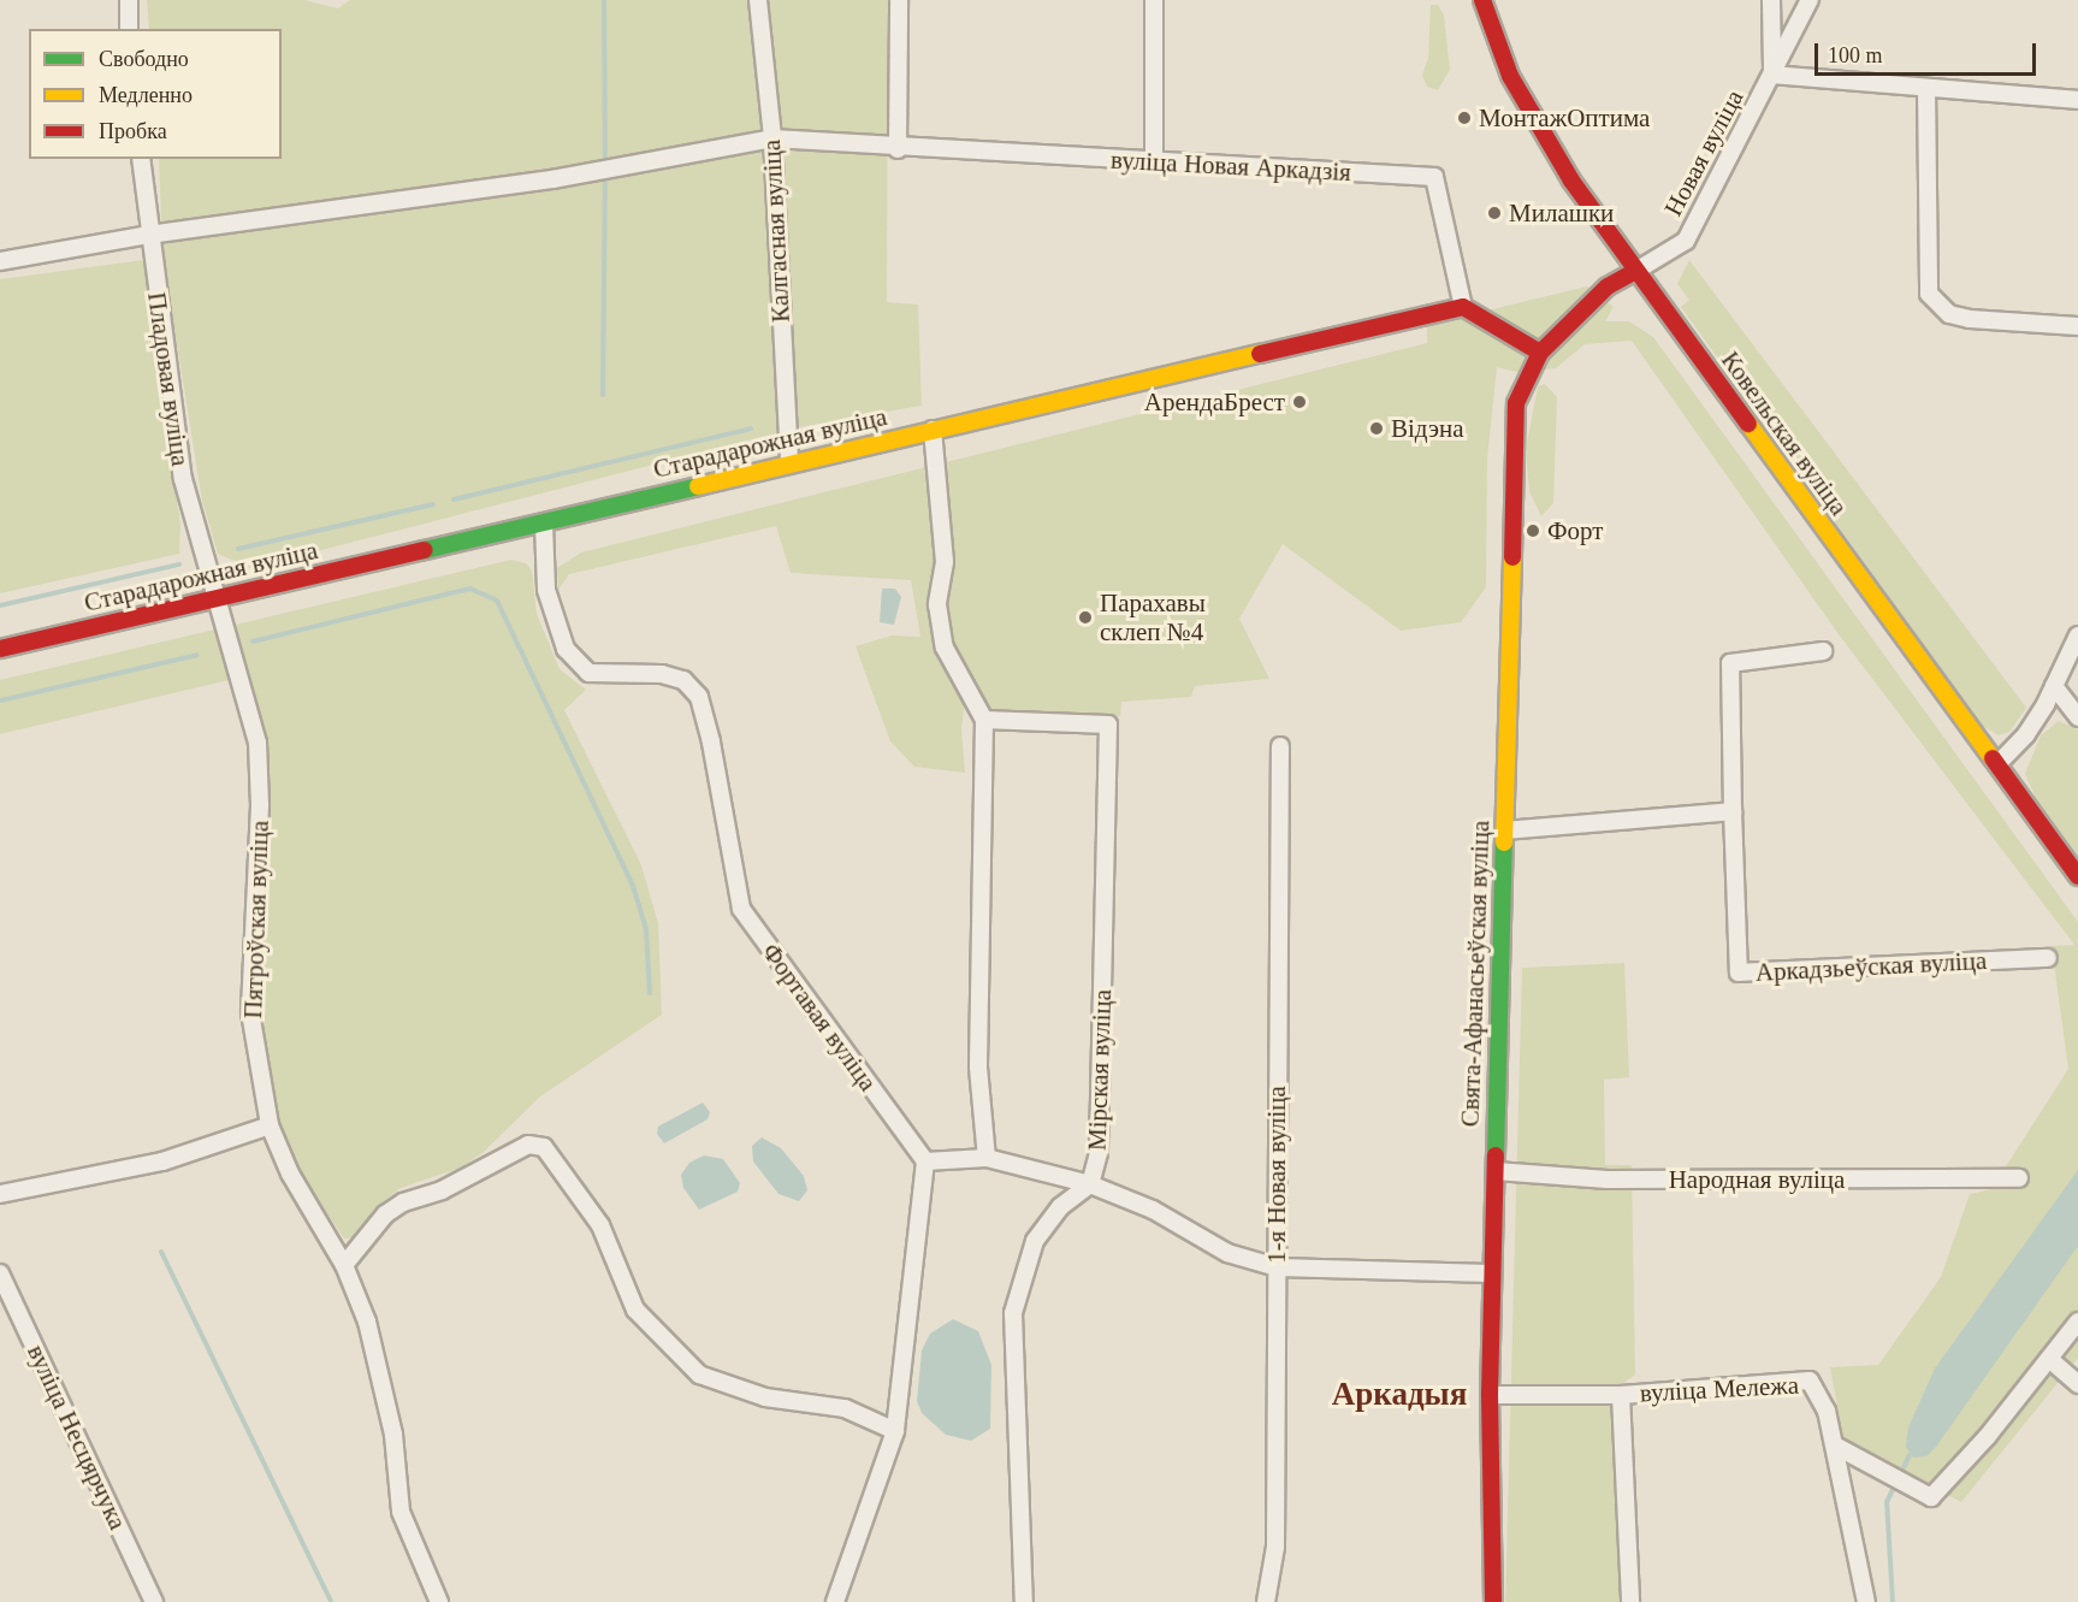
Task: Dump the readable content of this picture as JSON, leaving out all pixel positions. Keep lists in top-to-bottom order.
{
  "streets": {
    "street": [
      "Новая вуліца",
      "вуліца Новая Аркадзія",
      "Калгасная вуліца",
      "Пладовая вуліца",
      "Ковельская вуліца",
      "Старадарожная вуліца",
      "Пятроўская вуліца",
      "Аркадзьеўская вуліца",
      "Свята-Афанасьеўская вуліца",
      "Фортавая вуліца",
      "Мірская вуліца",
      "1-я Новая вуліца",
      "Народная вуліца",
      "вуліца Мележа",
      "вуліца Несцярчука"
    ]
  },
  "crossings": [
    ["Новая вуліца", "Ковельская вуліца"],
    ["Новая вуліца", "Свята-Афанасьеўская вуліца"],
    ["вуліца Новая Аркадзія", "Калгасная вуліца"],
    ["вуліца Новая Аркадзія", "Пладовая вуліца"],
    ["вуліца Новая Аркадзія", "Старадарожная вуліца"],
    ["Калгасная вуліца", "Старадарожная вуліца"],
    ["Пладовая вуліца", "Старадарожная вуліца"],
    ["Пладовая вуліца", "Пятроўская вуліца"],
    ["Старадарожная вуліца", "Пятроўская вуліца"],
    ["Старадарожная вуліца", "Фортавая вуліца"],
    ["Свята-Афанасьеўская вуліца", "Народная вуліца"],
    ["Свята-Афанасьеўская вуліца", "вуліца Мележа"]
  ],
  "districts": ["Аркадыя"],
  "places": [
    "МонтажОптима",
    "Милашки",
    "АрендаБрест",
    "Відэна",
    "Форт",
    "Парахавы склеп №4"
  ],
  "legend": ["Свободно", "Медленно", "Пробка"],
  "scale_bar": "100 m"
}
